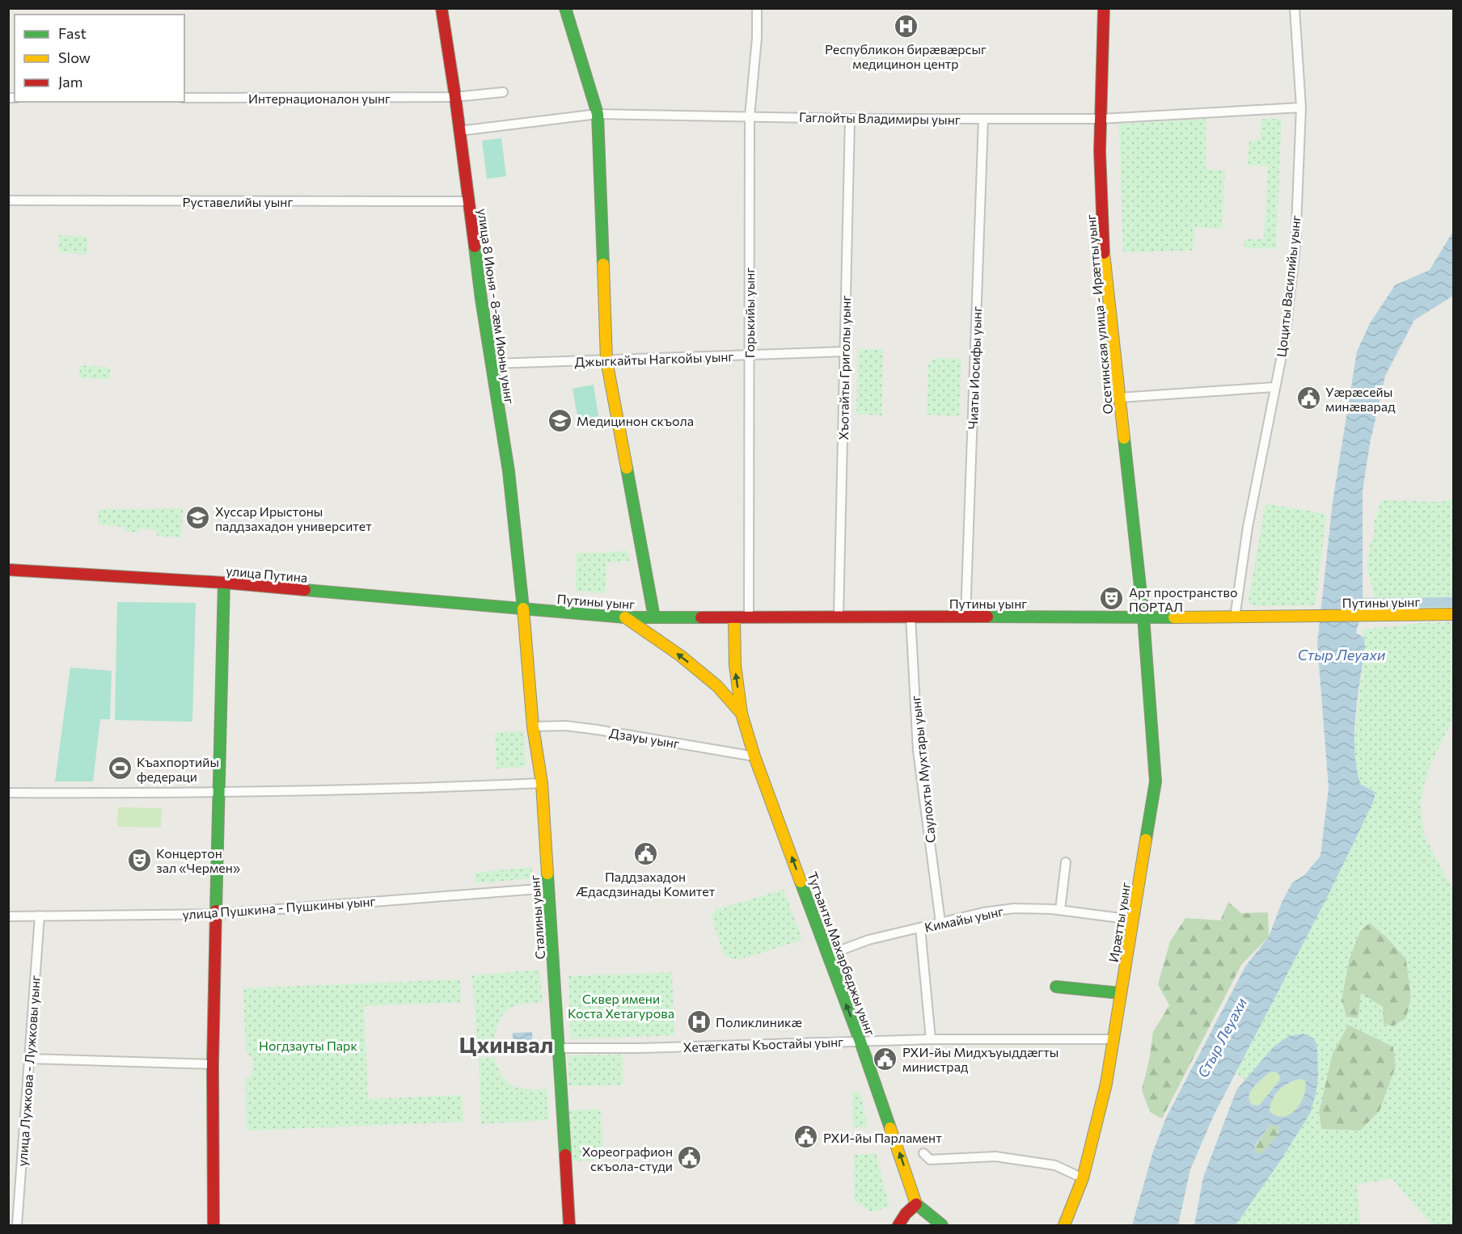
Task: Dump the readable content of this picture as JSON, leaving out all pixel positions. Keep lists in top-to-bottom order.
{
  "streets": {
    "main road": [
      "улица 8 Июня - 8-ӕм Июны уынг",
      "Осетинская улица - Ирæтты уынг",
      "улица Путина",
      "Путины уынг",
      "Сталины уынг",
      "Ирæтты уынг",
      "Тугъанты Махарбеджы уынг"
    ],
    "street": [
      "Интернационалон уынг",
      "Гаглойты Владимиры уынг",
      "Руставелийы уынг",
      "Цоциты Василийы уынг",
      "Горькийы уынг",
      "Джыгкайты Нагкойы уынг",
      "Хъотайты Григолы уынг",
      "Чиаты Иосифы уынг",
      "Дзауы уынг",
      "Саулохты Мухтары уынг",
      "улица Пушкина - Пушкины уынг",
      "Кимайы уынг",
      "Хетæгкаты Къостайы уынг",
      "улица Лужкова - Лужковы уынг"
    ]
  },
  "crossings": [
    ["Интернационалон уынг", "улица 8 Июня - 8-ӕм Июны уынг"],
    ["Гаглойты Владимиры уынг", "Цоциты Василийы уынг"],
    ["Гаглойты Владимиры уынг", "улица 8 Июня - 8-ӕм Июны уынг"],
    ["Гаглойты Владимиры уынг", "Горькийы уынг"],
    ["Гаглойты Владимиры уынг", "Осетинская улица - Ирæтты уынг"],
    ["Гаглойты Владимиры уынг", "Хъотайты Григолы уынг"],
    ["Гаглойты Владимиры уынг", "Чиаты Иосифы уынг"],
    ["Руставелийы уынг", "улица 8 Июня - 8-ӕм Июны уынг"],
    ["Цоциты Василийы уынг", "Путины уынг"],
    ["улица 8 Июня - 8-ӕм Июны уынг", "Джыгкайты Нагкойы уынг"],
    ["улица 8 Июня - 8-ӕм Июны уынг", "улица Путина"],
    ["улица 8 Июня - 8-ӕм Июны уынг", "Путины уынг"],
    ["улица 8 Июня - 8-ӕм Июны уынг", "Сталины уынг"],
    ["Горькийы уынг", "Джыгкайты Нагкойы уынг"],
    ["Горькийы уынг", "Путины уынг"],
    ["Осетинская улица - Ирæтты уынг", "Путины уынг"],
    ["Осетинская улица - Ирæтты уынг", "Ирæтты уынг"],
    ["Джыгкайты Нагкойы уынг", "Хъотайты Григолы уынг"],
    ["Хъотайты Григолы уынг", "Путины уынг"],
    ["Чиаты Иосифы уынг", "Путины уынг"],
    ["улица Путина", "Путины уынг"],
    ["улица Путина", "Сталины уынг"],
    ["Путины уынг", "Саулохты Мухтары уынг"],
    ["Путины уынг", "Сталины уынг"],
    ["Путины уынг", "Ирæтты уынг"],
    ["Путины уынг", "Тугъанты Махарбеджы уынг"],
    ["Дзауы уынг", "Сталины уынг"],
    ["Дзауы уынг", "Тугъанты Махарбеджы уынг"],
    ["Саулохты Мухтары уынг", "Кимайы уынг"],
    ["улица Пушкина - Пушкины уынг", "Сталины уынг"],
    ["улица Пушкина - Пушкины уынг", "улица Лужкова - Лужковы уынг"],
    ["Сталины уынг", "Хетæгкаты Къостайы уынг"],
    ["Кимайы уынг", "Ирæтты уынг"],
    ["Кимайы уынг", "Тугъанты Махарбеджы уынг"],
    ["Ирæтты уынг", "Хетæгкаты Къостайы уынг"],
    ["Тугъанты Махарбеджы уынг", "Хетæгкаты Къостайы уынг"]
  ],
  "one_way": ["Тугъанты Махарбеджы уынг"],
  "districts": ["Цхинвал"],
  "water": ["Стыр Леуахи"],
  "parks": ["Сквер имени Коста Хетагурова", "Ногдзауты Парк"],
  "places": {
    "hospital": ["Республикон бирæвæрсыг медицинон центр", "Поликлиникæ"],
    "public building": [
      "Уæрæсейы минæварад",
      "Паддзахадон Æдасдзинады Комитет",
      "РХИ-йы Мидхъуыддæгты министрад",
      "РХИ-йы Парламент",
      "Хореографион скъола-студи"
    ],
    "school or university": ["Медицинон скъола", "Хуссар Ирыстоны паддзахадон университет"],
    "theatre": ["Арт пространство ПОРТАЛ", "Концертон зал «Чермен»"],
    "sports": ["Къахпортийы федераци"]
  },
  "legend": ["Fast", "Slow", "Jam"]
}
